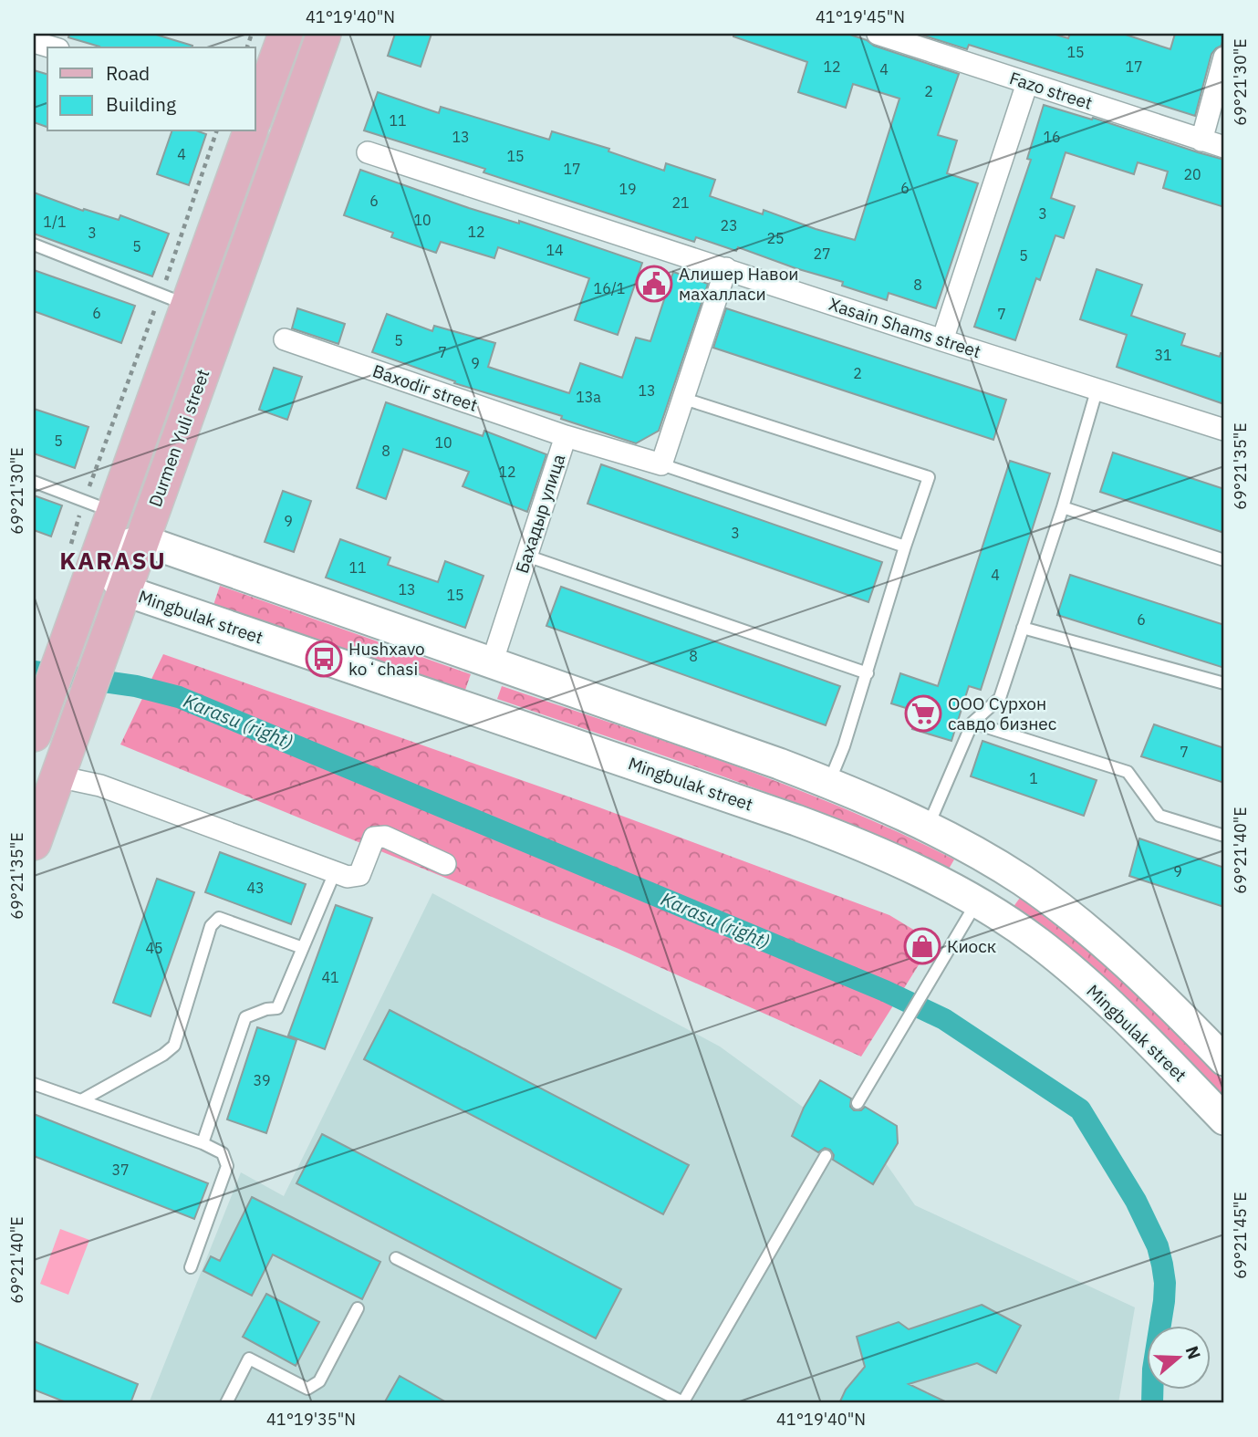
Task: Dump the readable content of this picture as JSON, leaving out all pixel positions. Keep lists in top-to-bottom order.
{
  "streets": {
    "main road": ["Durmen Yuli street", "Mingbulak street"],
    "street": [
      "Fazo street",
      "Xasain Shams street",
      "Baxodir street",
      "Бахадыр улица"
    ]
  },
  "crossings": [
    ["Baxodir street", "Бахадыр улица"],
    ["Durmen Yuli street", "Mingbulak street"]
  ],
  "districts": ["KARASU"],
  "water": ["Karasu (right)"],
  "places": {
    "public building": ["Алишер Навои махалласи"],
    "bus stop": ["Hushxavo koʻchasi"],
    "supermarket": ["ООО Сурхон савдо бизнес"],
    "shop": ["Киоск"]
  },
  "house_numbers": [
    "15",
    "12",
    "17",
    "4",
    "2",
    "11",
    "13",
    "16",
    "4",
    "15",
    "17",
    "20",
    "6",
    "19",
    "6",
    "21",
    "3",
    "10",
    "1/1",
    "23",
    "12",
    "3",
    "25",
    "5",
    "14",
    "27",
    "5",
    "8",
    "16/1",
    "6",
    "7",
    "5",
    "7",
    "31",
    "9",
    "2",
    "13",
    "13а",
    "5",
    "10",
    "8",
    "12",
    "9",
    "3",
    "11",
    "4",
    "13",
    "15",
    "6",
    "8",
    "7",
    "1",
    "9",
    "43",
    "45",
    "41",
    "39",
    "37"
  ],
  "legend": ["Road", "Building"],
  "north": "right",
  "coordinates": [
    "41°19'40\"N",
    "41°19'45\"N",
    "69°21'30\"E",
    "69°21'35\"E",
    "69°21'40\"E",
    "69°21'45\"E",
    "41°19'35\"N"
  ]
}
